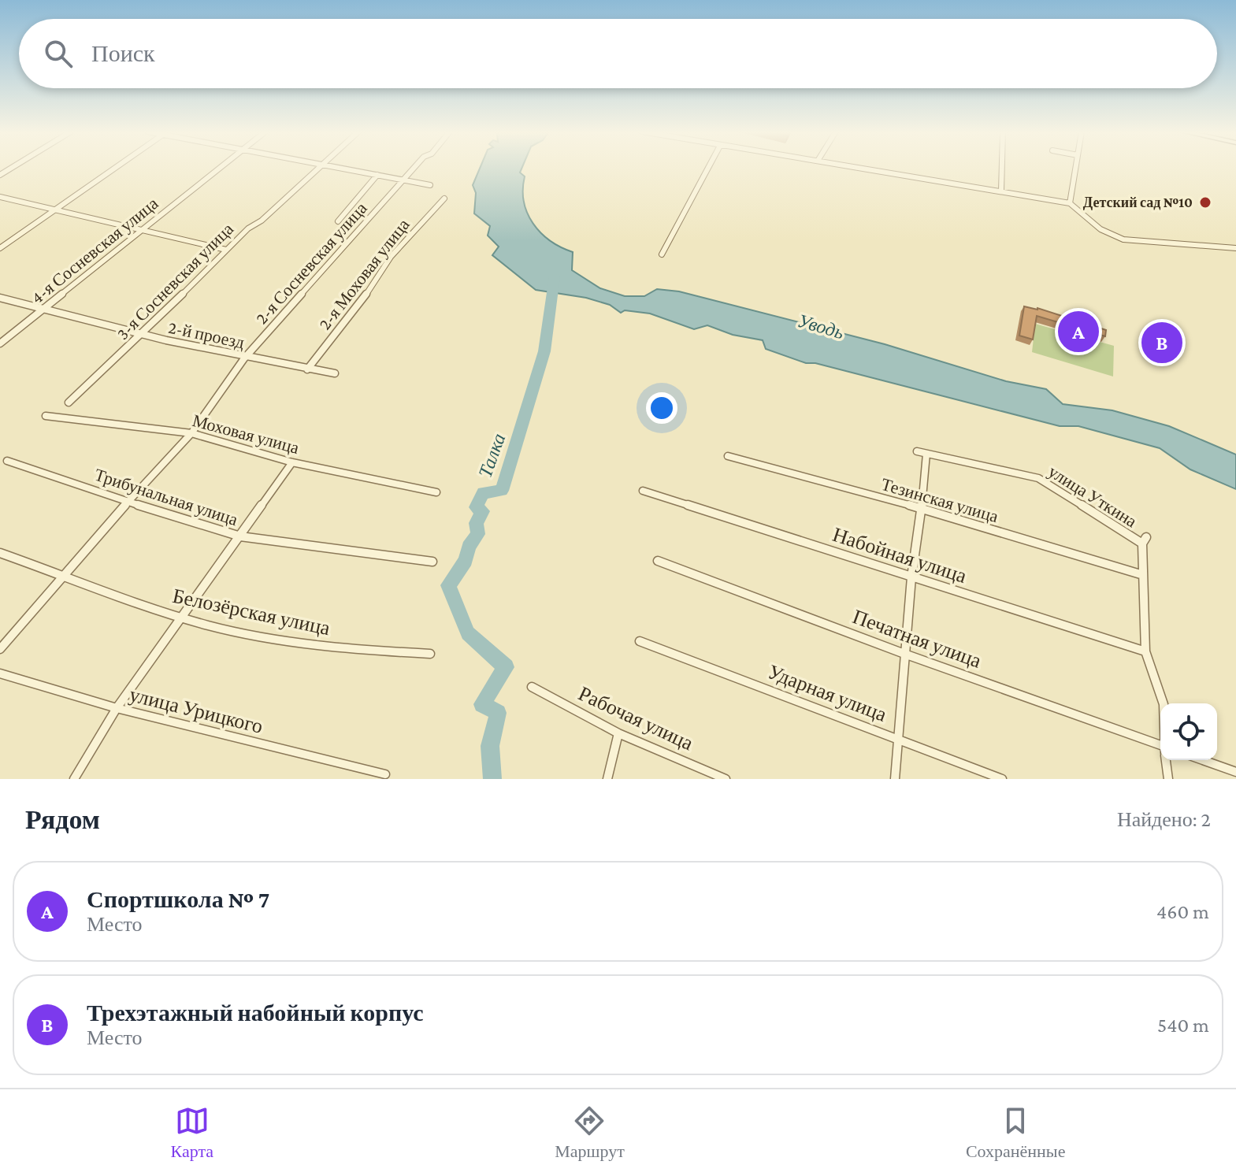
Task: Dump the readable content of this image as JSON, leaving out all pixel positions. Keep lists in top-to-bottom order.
{
  "streets": {
    "street": [
      "4-я Сосневская улица",
      "2-я Сосневская улица",
      "2-я Моховая улица",
      "3-я Сосневская улица",
      "2-й проезд",
      "Моховая улица",
      "улица Уткина",
      "Трибунальная улица",
      "Тезинская улица",
      "Набойная улица",
      "Белозёрская улица",
      "Печатная улица",
      "Ударная улица",
      "улица Урицкого",
      "Рабочая улица"
    ]
  },
  "crossings": [
    ["4-я Сосневская улица", "2-й проезд"],
    ["2-я Сосневская улица", "2-й проезд"],
    ["2-я Сосневская улица", "Моховая улица"],
    ["2-я Сосневская улица", "Трибунальная улица"],
    ["2-я Сосневская улица", "Белозёрская улица"],
    ["2-я Моховая улица", "2-й проезд"],
    ["3-я Сосневская улица", "2-й проезд"],
    ["улица Уткина", "Тезинская улица"]
  ],
  "water": ["Уводь", "Талка"],
  "places": ["Детский сад №10"],
  "page": {
    "search": "Поиск",
    "pins": ["A", "B"],
    "heading": ["Рядом", "Найдено: 2"],
    "list": [
      {
        "mark": "A",
        "name": "Спортшкола № 7",
        "note": "Место",
        "value": "460 m"
      },
      {
        "mark": "B",
        "name": "Трехэтажный набойный корпус",
        "note": "Место",
        "value": "540 m"
      }
    ],
    "nav": ["Карта", "Маршрут", "Сохранённые"]
  }
}
